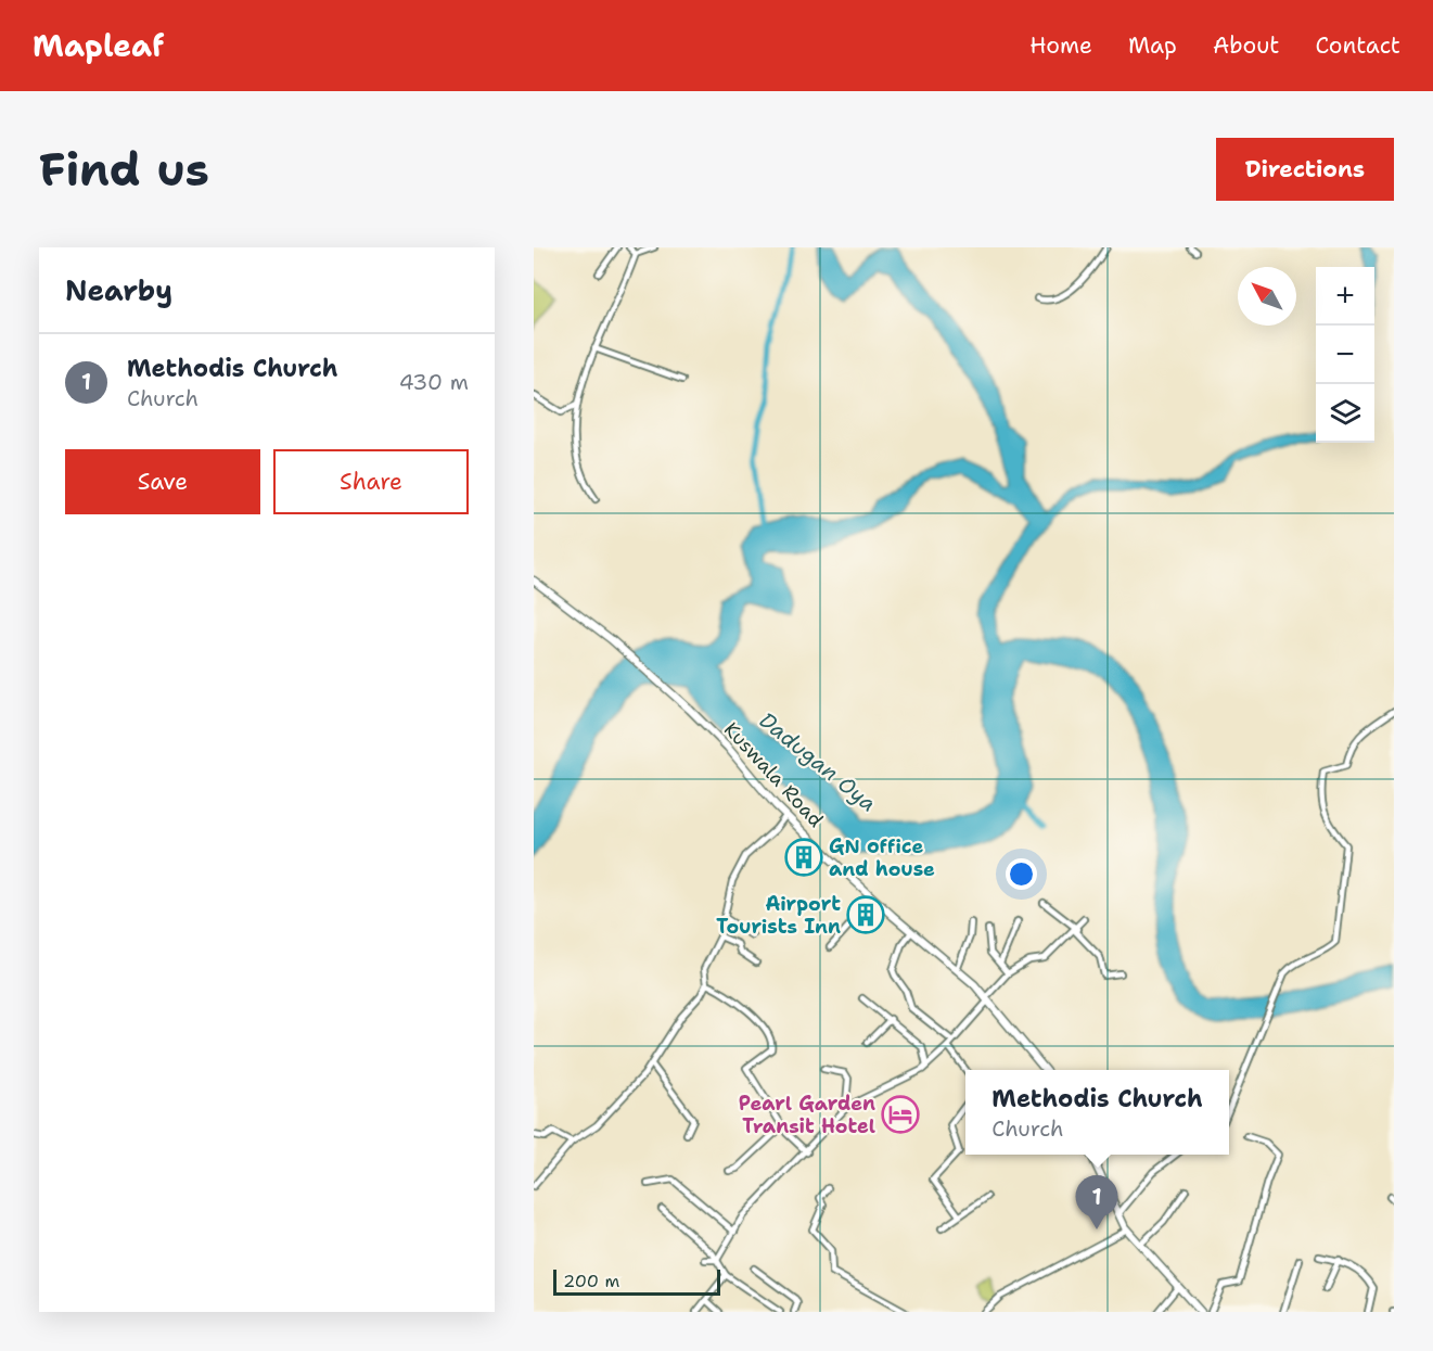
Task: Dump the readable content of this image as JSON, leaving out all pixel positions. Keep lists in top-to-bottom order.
{
  "streets": {
    "street": ["Kuswala Road"]
  },
  "water": ["Dadugan Oya"],
  "places": {
    "building": ["GN office and house", "Airport Tourists Inn"],
    "hotel": ["Pearl Garden Transit Hotel"]
  },
  "scale_bar": "200 m",
  "north": "top left",
  "page": {
    "header": "Mapleaf",
    "nav": [
      "Home",
      "Map",
      "About",
      "Contact"
    ],
    "buttons": [
      "Directions",
      ["Save", "Share"]
    ],
    "title": "Find us",
    "heading": "Nearby",
    "map_buttons": ["+", "−"],
    "list": [
      {
        "mark": "1",
        "name": "Methodis Church",
        "note": "Church",
        "value": "430 m"
      }
    ],
    "popup": ["Methodis Church", "Church"],
    "pins": "1",
    "scale": "200 m"
  }
}
